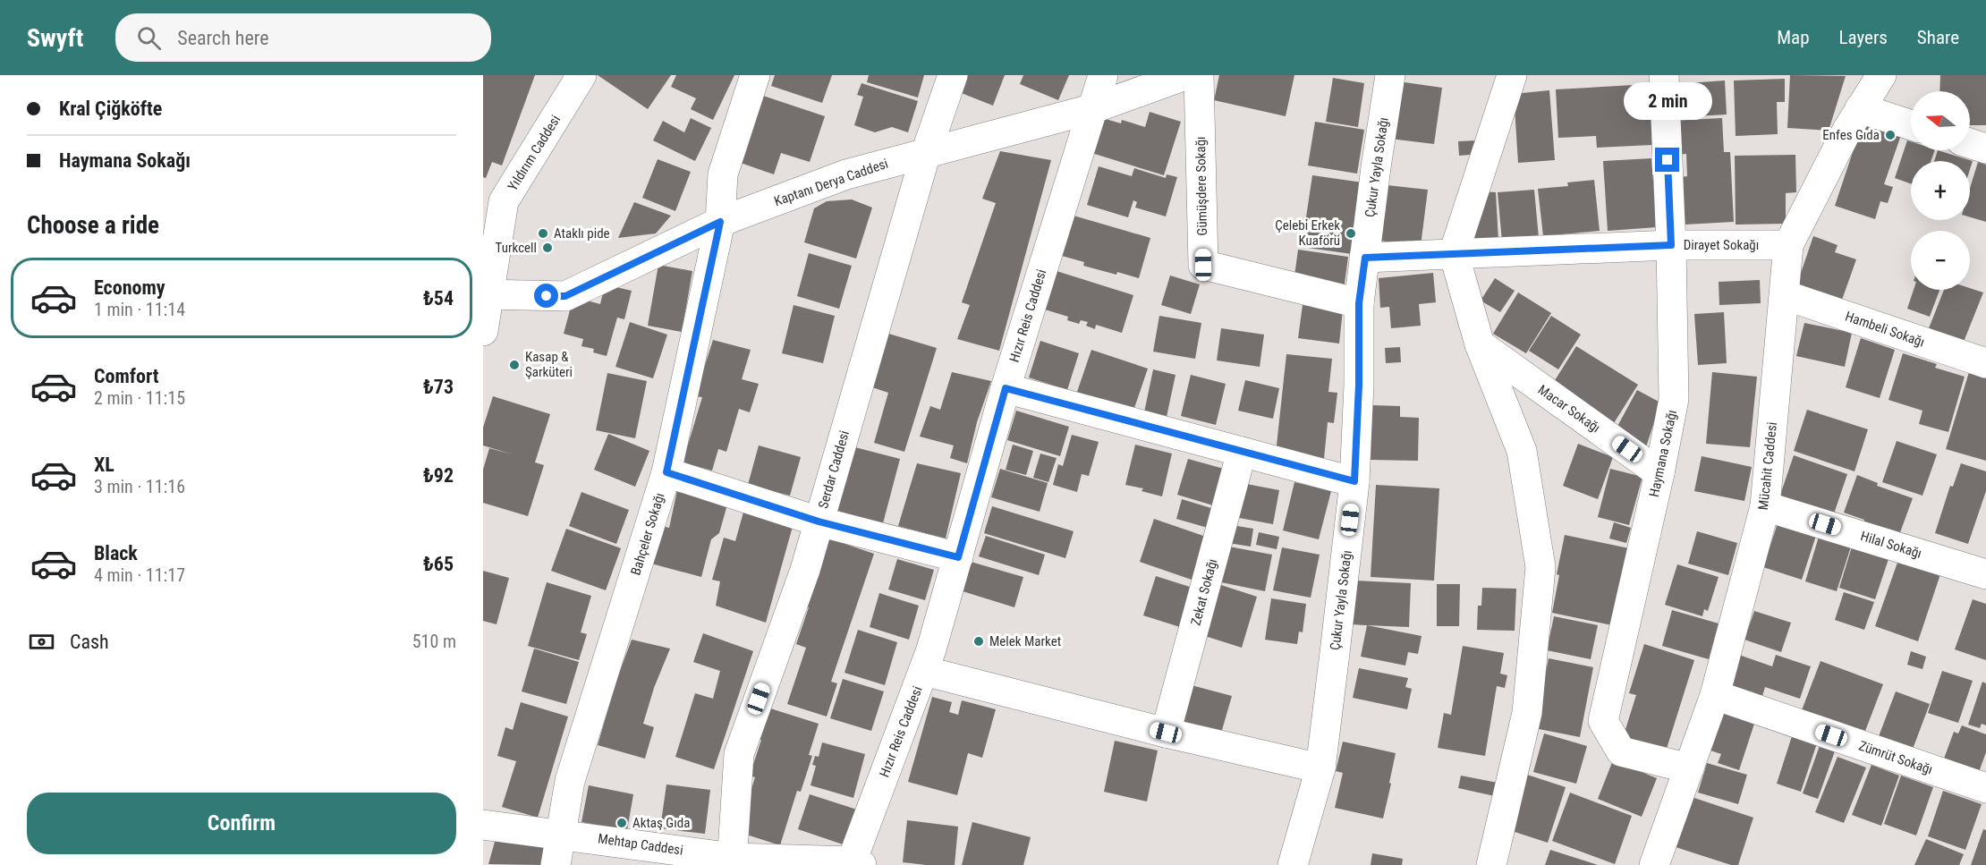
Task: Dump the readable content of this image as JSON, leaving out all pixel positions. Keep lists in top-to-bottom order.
{
  "streets": {
    "street": [
      "Yıldırım Caddesi",
      "Çukur Yayla Sokağı",
      "Kaptanı Derya Caddesi",
      "Gümüşdere Sokağı",
      "Dirayet Sokağı",
      "Hızır Reis Caddesi",
      "Hambeli Sokağı",
      "Macar Sokağı",
      "Haymana Sokağı",
      "Mücahit Caddesi",
      "Serdar Caddesi",
      "Bahçeler Sokağı",
      "Hilal Sokağı",
      "Zekat Sokağı",
      "Zümrüt Sokağı",
      "Mehtap Caddesi"
    ]
  },
  "crossings": [
    ["Yıldırım Caddesi", "Kaptanı Derya Caddesi"],
    ["Çukur Yayla Sokağı", "Gümüşdere Sokağı"],
    ["Çukur Yayla Sokağı", "Dirayet Sokağı"],
    ["Kaptanı Derya Caddesi", "Hızır Reis Caddesi"],
    ["Kaptanı Derya Caddesi", "Serdar Caddesi"],
    ["Kaptanı Derya Caddesi", "Bahçeler Sokağı"],
    ["Dirayet Sokağı", "Haymana Sokağı"],
    ["Dirayet Sokağı", "Mücahit Caddesi"],
    ["Hızır Reis Caddesi", "Mehtap Caddesi"],
    ["Hambeli Sokağı", "Mücahit Caddesi"],
    ["Macar Sokağı", "Haymana Sokağı"],
    ["Haymana Sokağı", "Mücahit Caddesi"],
    ["Mücahit Caddesi", "Hilal Sokağı"],
    ["Mücahit Caddesi", "Zümrüt Sokağı"],
    ["Serdar Caddesi", "Mehtap Caddesi"],
    ["Bahçeler Sokağı", "Mehtap Caddesi"]
  ],
  "places": [
    "Enfes Gıda",
    "Ataklı pide",
    "Çelebi Erkek Kuaförü",
    "Turkcell",
    "Kasap & Şarküteri",
    "Melek Market",
    "Aktaş Gıda"
  ],
  "north": "left",
  "page": {
    "header": "Swyft",
    "search": "Search here",
    "nav": ["Map", "Layers", "Share"],
    "banner": ["Kral Çiğköfte", "Haymana Sokağı"],
    "bubble": "2 min",
    "map_buttons": ["+", "−"],
    "heading": "Choose a ride",
    "list": [
      {
        "name": "Economy",
        "note": "1 min · 11:14",
        "value": "₺54"
      },
      {
        "name": "Comfort",
        "note": "2 min · 11:15",
        "value": "₺73"
      },
      {
        "name": "XL",
        "note": "3 min · 11:16",
        "value": "₺92"
      },
      {
        "name": "Black",
        "note": "4 min · 11:17",
        "value": "₺65"
      }
    ],
    "pay": ["Cash", "510 m"],
    "buttons": "Confirm"
  }
}
